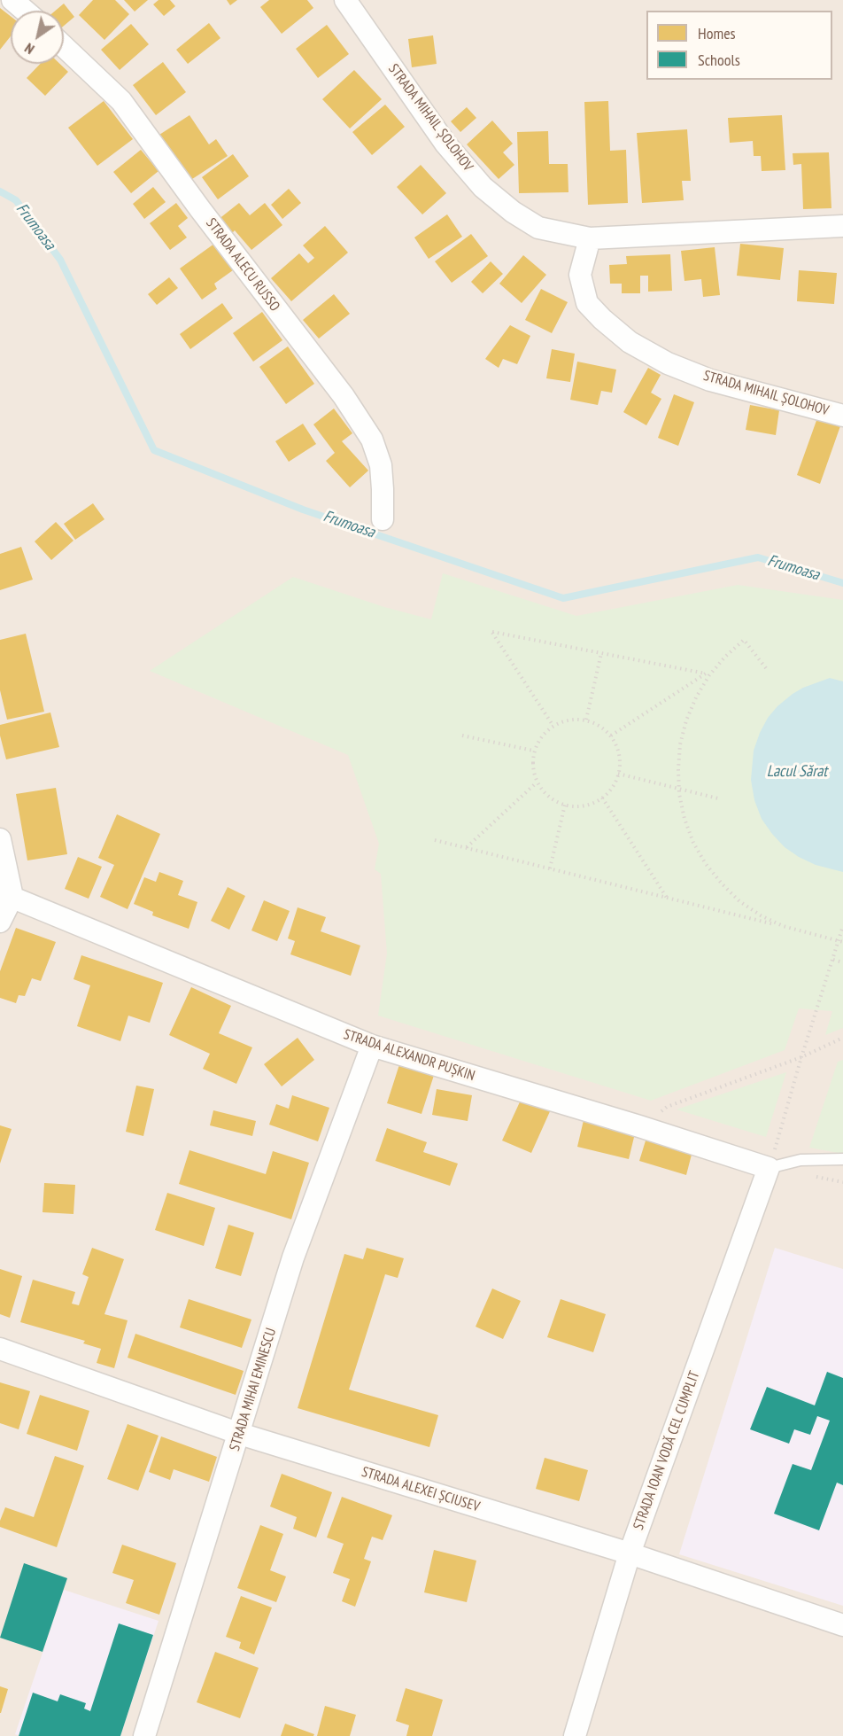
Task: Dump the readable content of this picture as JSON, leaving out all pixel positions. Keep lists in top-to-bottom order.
{
  "streets": {
    "street": [
      "STRADA MIHAIL ȘOLOHOV",
      "STRADA ALECU RUSSO",
      "STRADA ALEXANDR PUȘKIN",
      "STRADA MIHAI EMINESCU",
      "STRADA IOAN VODĂ CEL CUMPLIT",
      "STRADA ALEXEI ȘCIUSEV"
    ]
  },
  "crossings": [
    ["STRADA ALEXANDR PUȘKIN", "STRADA MIHAI EMINESCU"],
    ["STRADA ALEXANDR PUȘKIN", "STRADA IOAN VODĂ CEL CUMPLIT"],
    ["STRADA MIHAI EMINESCU", "STRADA ALEXEI ȘCIUSEV"],
    ["STRADA IOAN VODĂ CEL CUMPLIT", "STRADA ALEXEI ȘCIUSEV"]
  ],
  "water": ["Frumoasa", "Lacul Sărat"],
  "legend": ["Homes", "Schools"],
  "north": "bottom left"
}
